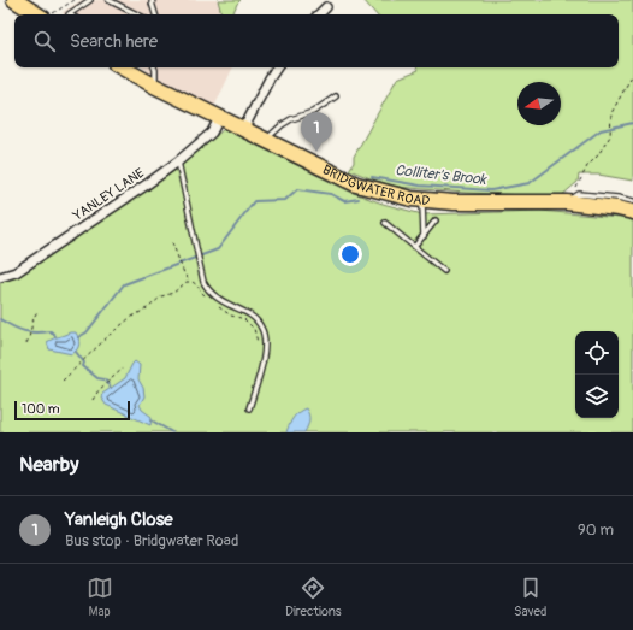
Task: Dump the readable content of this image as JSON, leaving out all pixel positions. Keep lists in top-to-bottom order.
{
  "streets": {
    "highway": ["BRIDGWATER ROAD"],
    "street": ["YANLEY LANE"]
  },
  "crossings": [
    ["BRIDGWATER ROAD", "YANLEY LANE"]
  ],
  "water": ["Colliter's Brook"],
  "scale_bar": "100 m",
  "north": "left",
  "page": {
    "search": "Search here",
    "pins": "1",
    "scale": "100 m",
    "heading": "Nearby",
    "list": [
      {
        "mark": "1",
        "name": "Yanleigh Close",
        "note": "Bus stop · Bridgwater Road",
        "value": "90 m"
      }
    ],
    "nav": ["Map", "Directions", "Saved"]
  }
}
